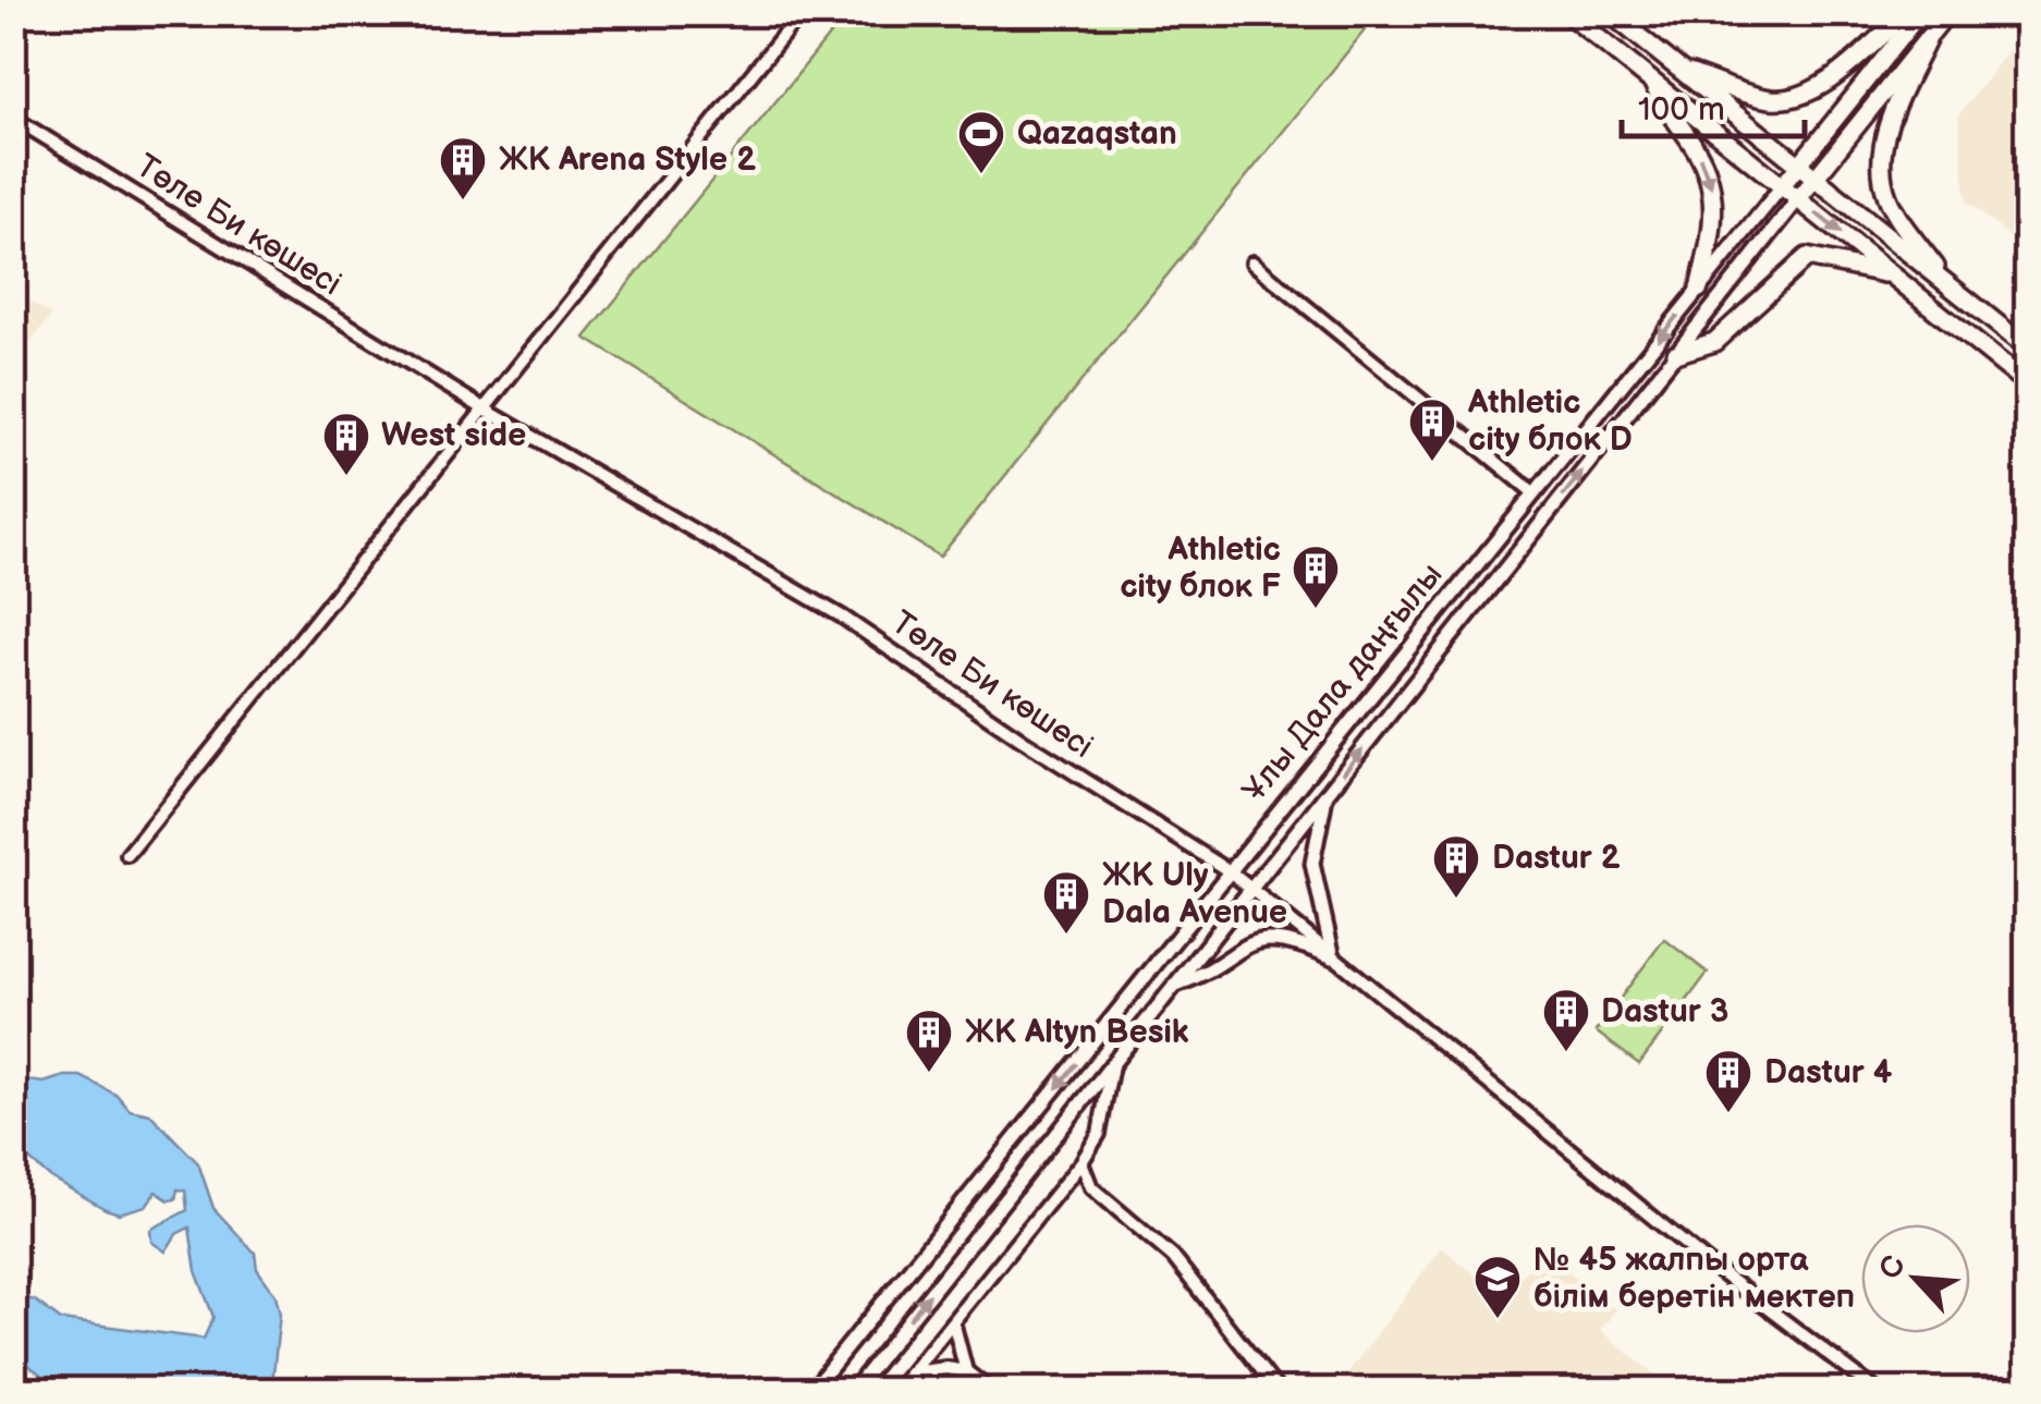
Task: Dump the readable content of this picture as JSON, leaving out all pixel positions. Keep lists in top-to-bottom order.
{
  "streets": {
    "main road": ["Ұлы Дала даңғылы"],
    "street": ["Төле Би көшесі"]
  },
  "crossings": [
    ["Төле Би көшесі", "Ұлы Дала даңғылы"]
  ],
  "places": {
    "sports": ["Qazaqstan"],
    "building": [
      "ЖК Arena Style 2",
      "Athletic city блок D",
      "West side",
      "Athletic city блок F",
      "Dastur 2",
      "ЖК Uly Dala Avenue",
      "Dastur 3",
      "ЖК Altyn Besik",
      "Dastur 4"
    ],
    "school or university": ["№ 45 жалпы орта білім беретін мектеп"]
  },
  "scale_bar": "100 m",
  "north": "top left"
}
